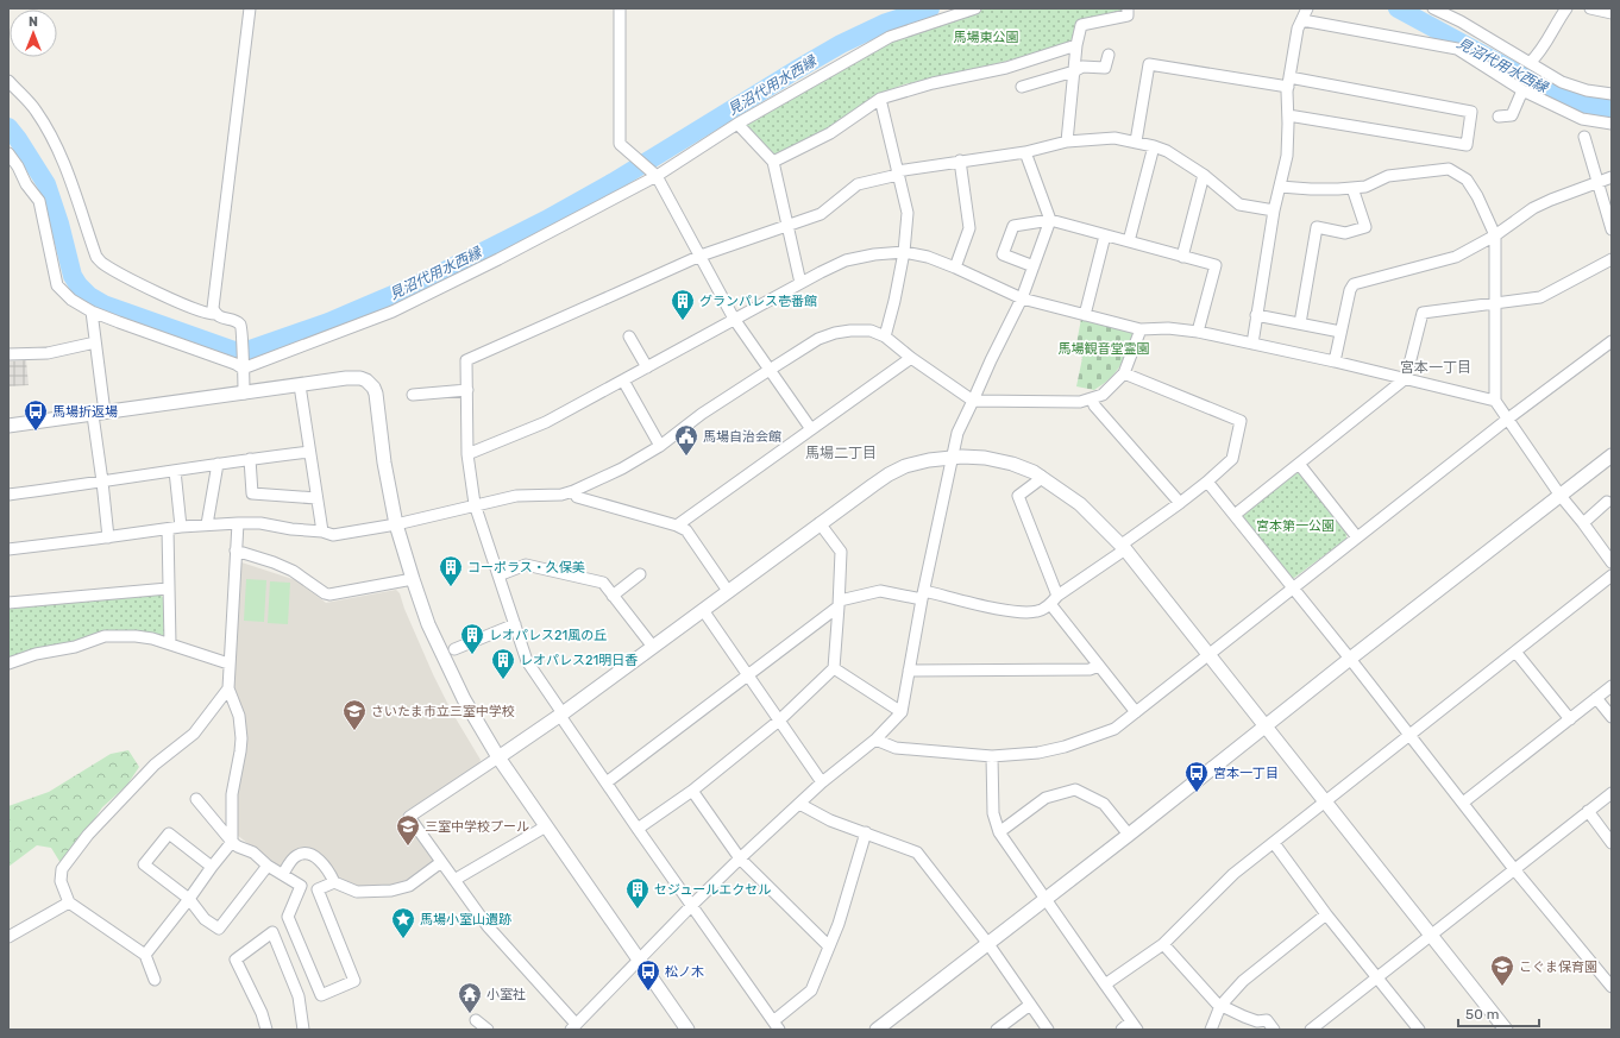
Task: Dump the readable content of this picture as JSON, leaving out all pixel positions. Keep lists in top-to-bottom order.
{
  "districts": ["宮本一丁目", "馬場二丁目"],
  "water": ["見沼代用水西縁"],
  "parks": ["馬場東公園", "馬場観音堂霊園", "宮本第一公園"],
  "places": {
    "building": [
      "グランパレス壱番館",
      "コーポラス・久保美",
      "レオパレス21風の丘",
      "レオパレス21明日香",
      "セジュールエクセル"
    ],
    "bus stop": ["馬場折返場", "宮本一丁目", "松ノ木"],
    "public building": ["馬場自治会館"],
    "school or university": ["さいたま市立三室中学校", "三室中学校プール", "こぐま保育園"],
    "place": ["馬場小室山遺跡"],
    "temple": ["小室社"]
  },
  "scale_bar": "50 m",
  "north": "top"
}
